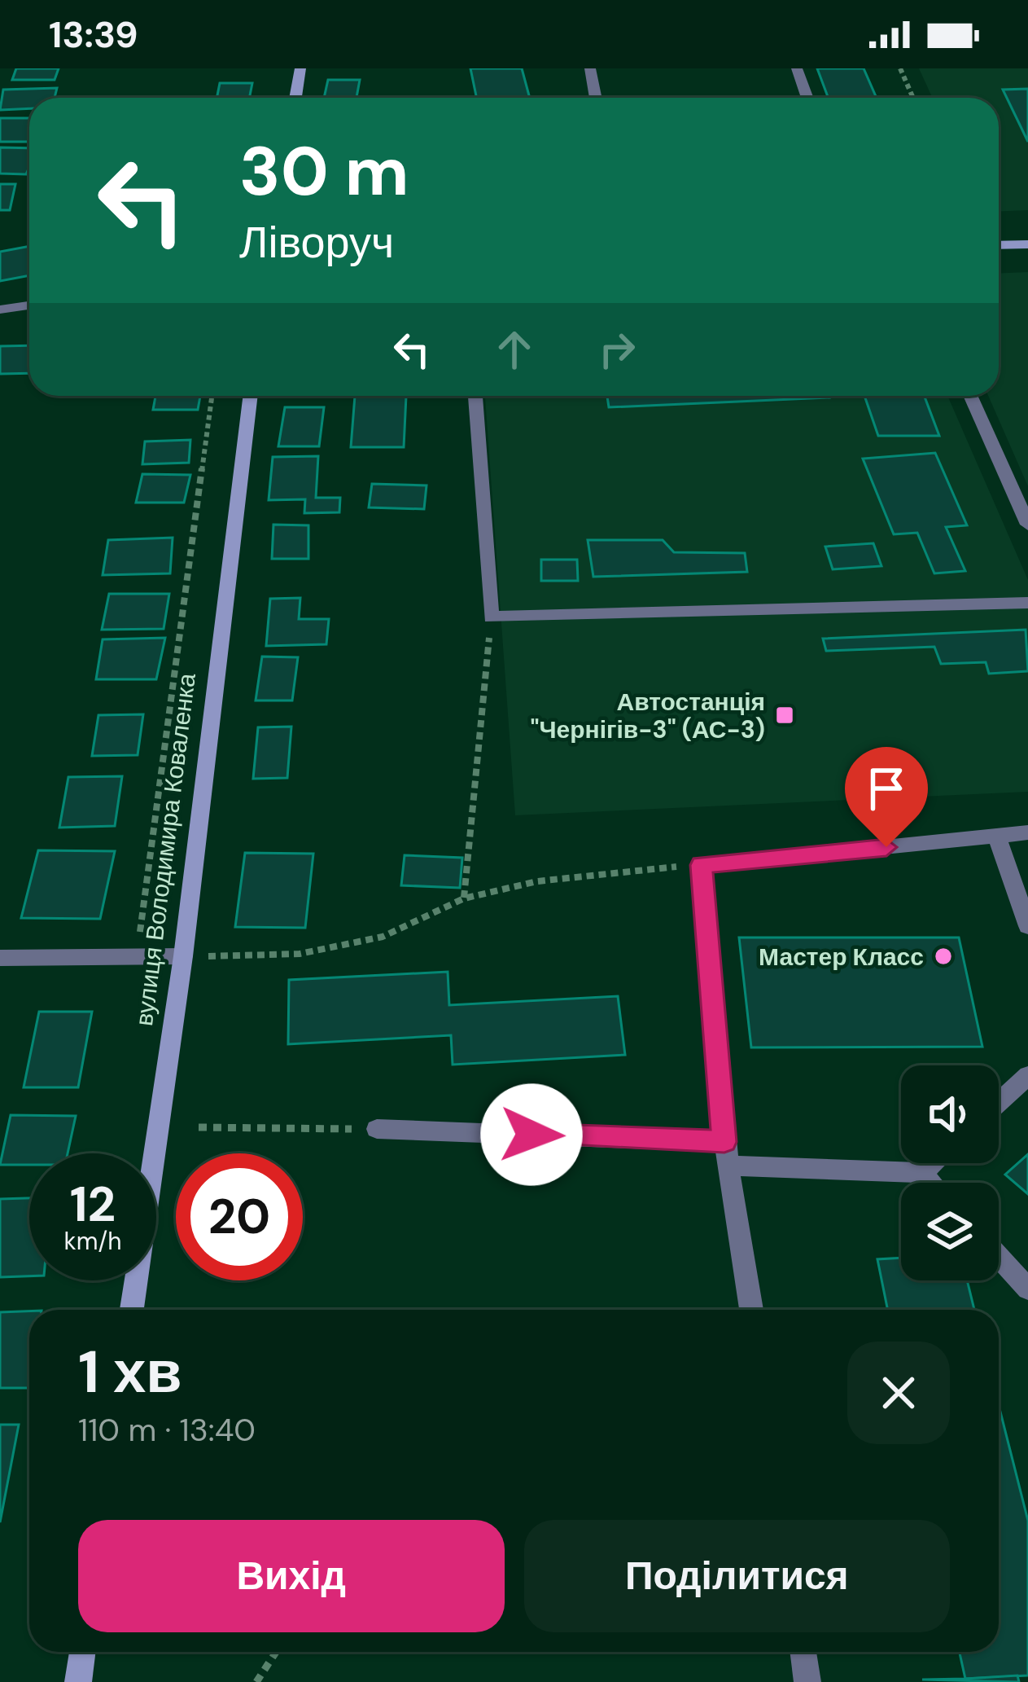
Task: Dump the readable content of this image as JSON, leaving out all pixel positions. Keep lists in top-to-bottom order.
{
  "streets": {
    "street": ["вулиця Володимира Коваленка"]
  },
  "places": {
    "transit": ["Автостанція \"Чернігів-3\" (АС-3)"],
    "other": ["Мастер Класс"]
  },
  "page": {
    "status": "13:39",
    "turn": ["30 m", "Ліворуч"],
    "speed": "12 km/h",
    "limit": "20",
    "heading": ["1 хв", "110 m · 13:40"],
    "buttons": ["Вихід", "Поділитися"]
  }
}
